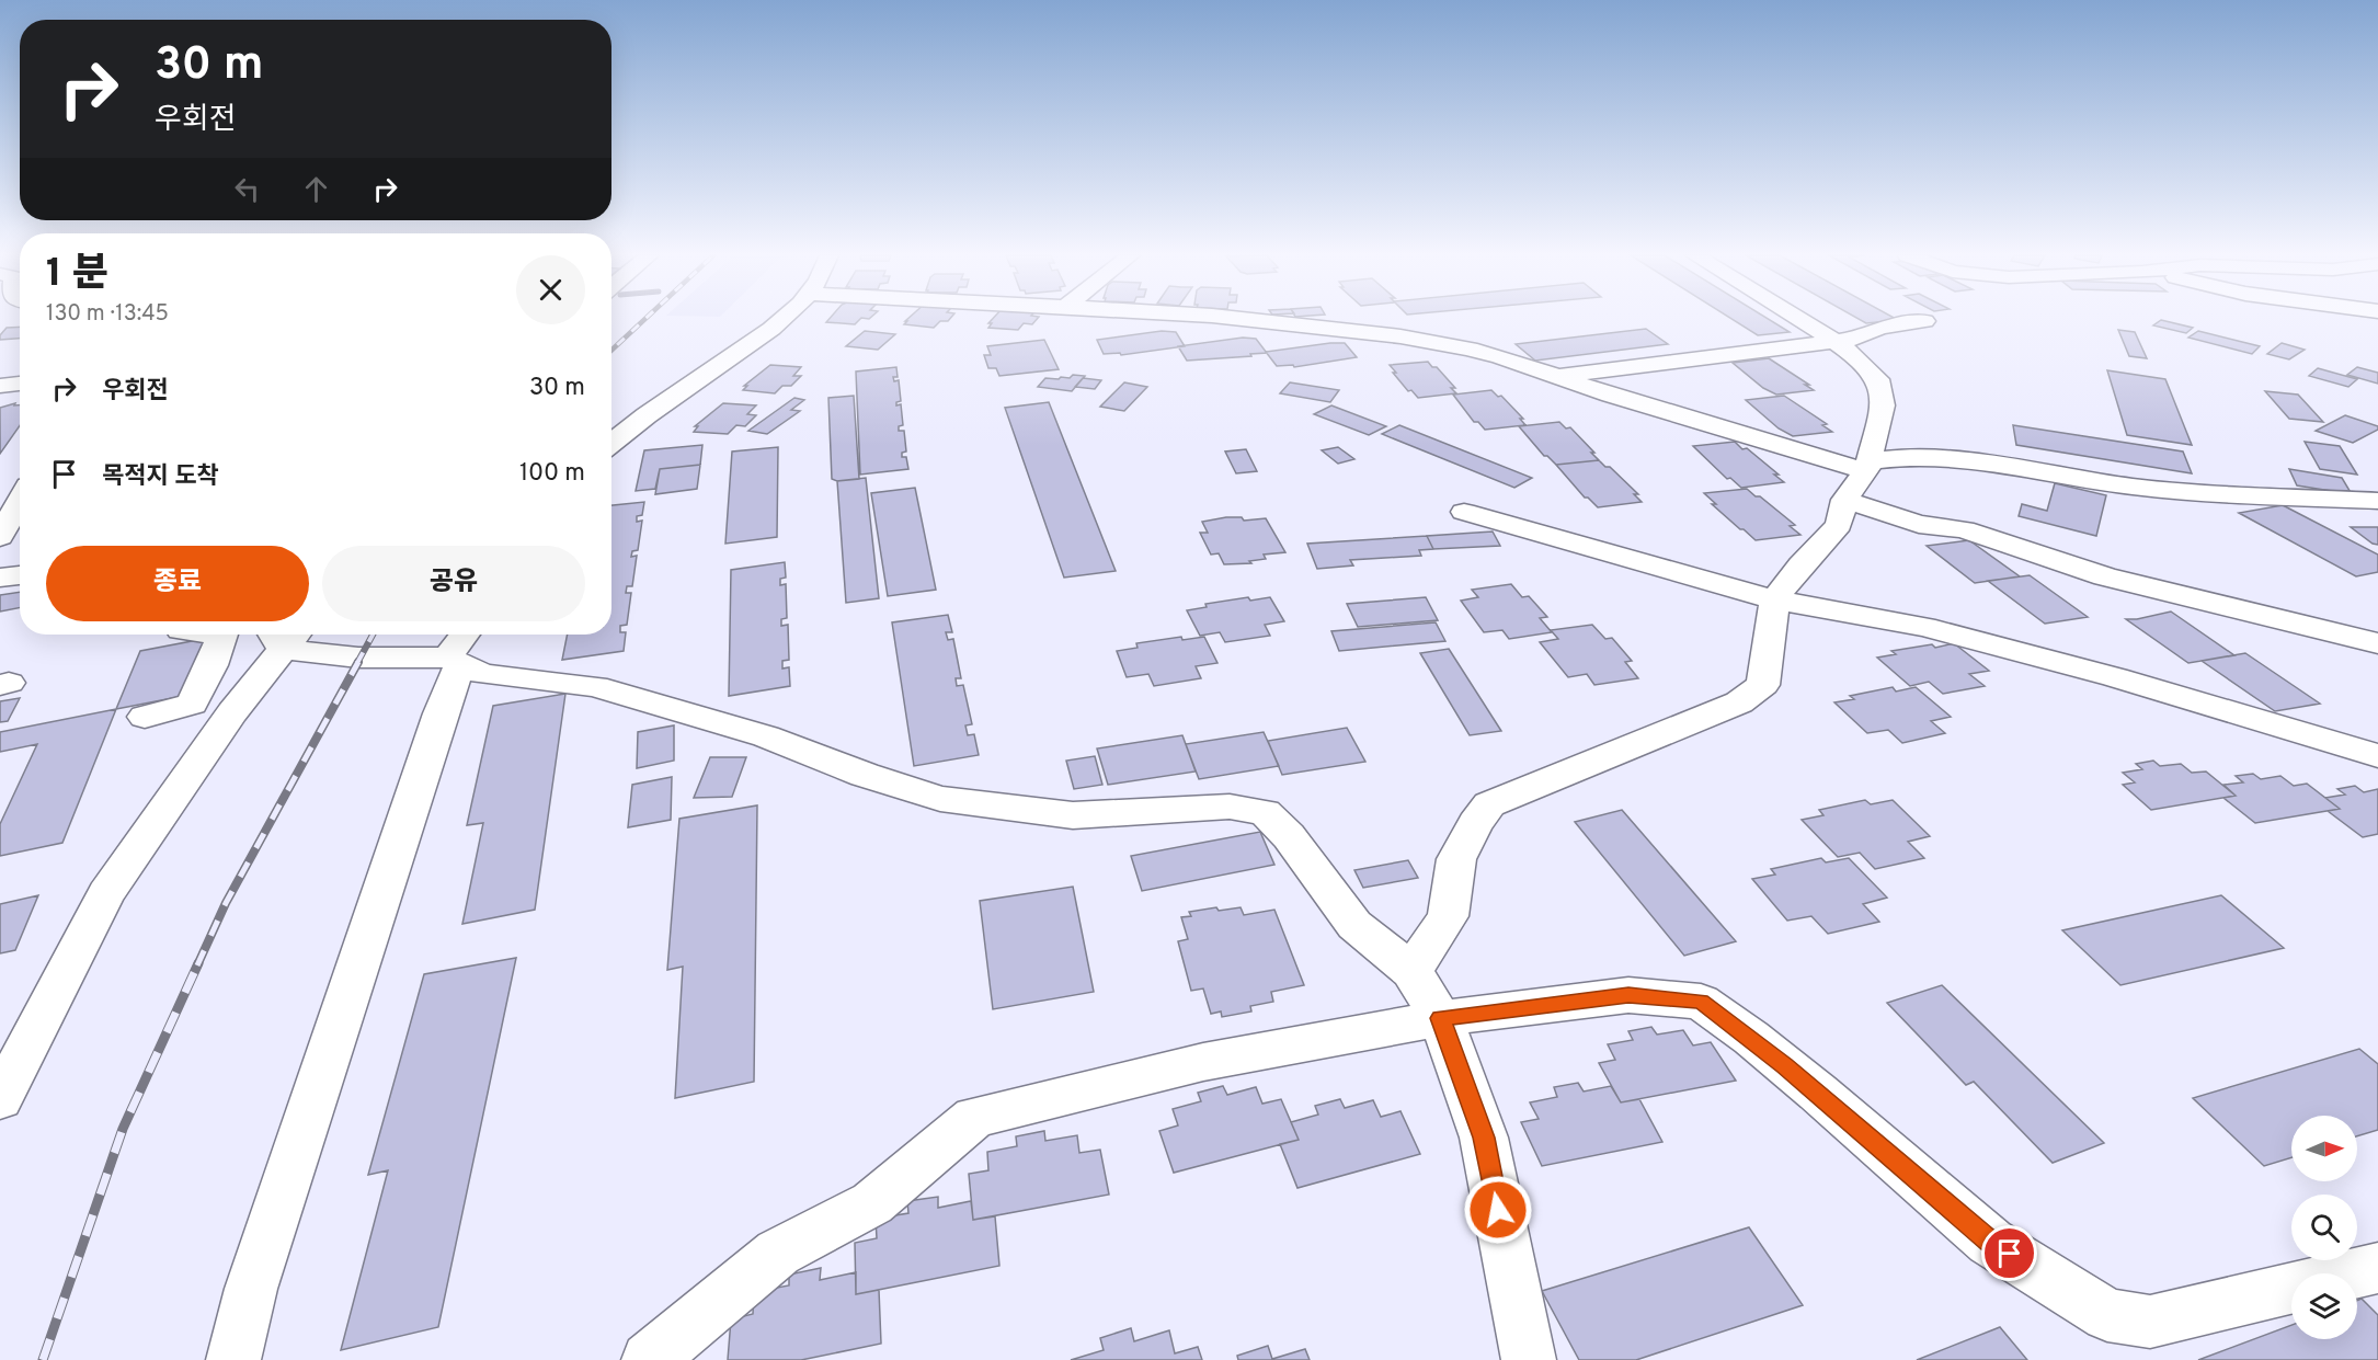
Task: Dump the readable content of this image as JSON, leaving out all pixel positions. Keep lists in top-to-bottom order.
{
  "north": "right",
  "page": {
    "turn": ["30 m", "우회전"],
    "heading": ["1 분", "130 m · 13:45"],
    "list": [
      {
        "name": "우회전",
        "value": "30 m"
      },
      {
        "name": "목적지 도착",
        "value": "100 m"
      }
    ],
    "buttons": ["종료", "공유"]
  }
}
